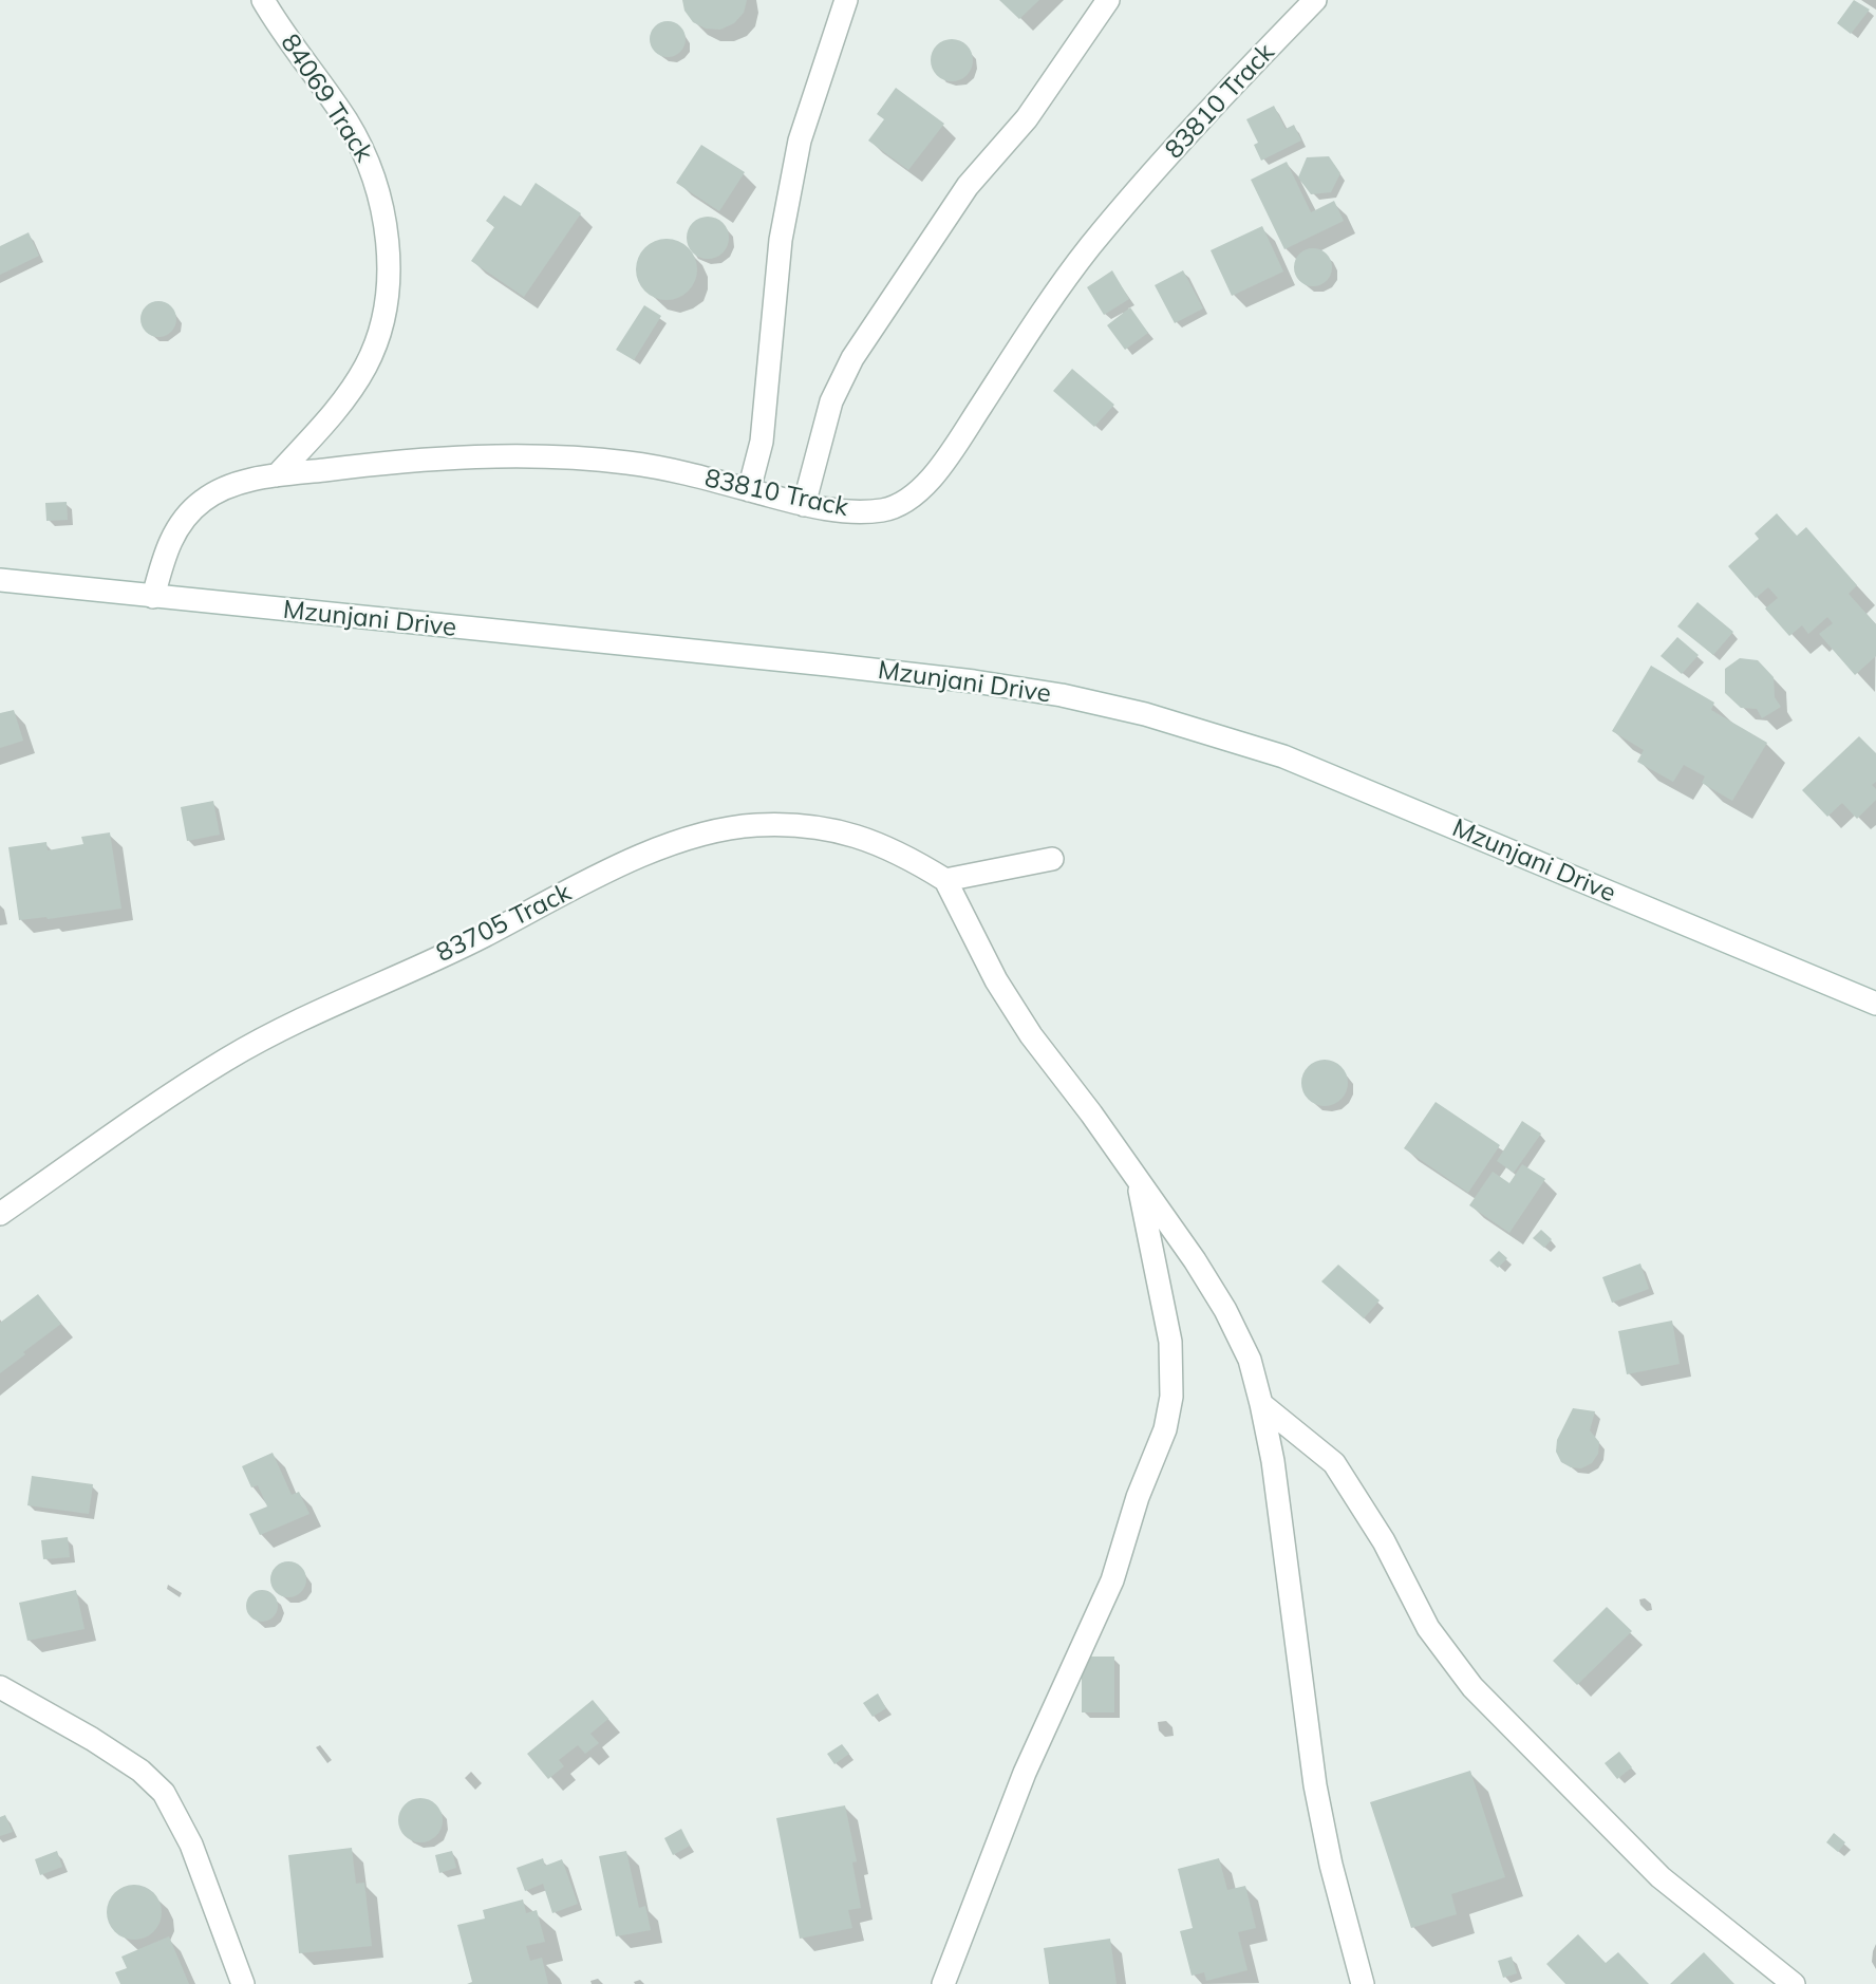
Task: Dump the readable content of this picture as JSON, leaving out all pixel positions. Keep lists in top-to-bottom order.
{
  "streets": {
    "street": [
      "84069 Track",
      "83810 Track",
      "Mzunjani Drive",
      "83705 Track"
    ]
  },
  "crossings": [
    ["84069 Track", "83810 Track"],
    ["83810 Track", "Mzunjani Drive"]
  ]
}
